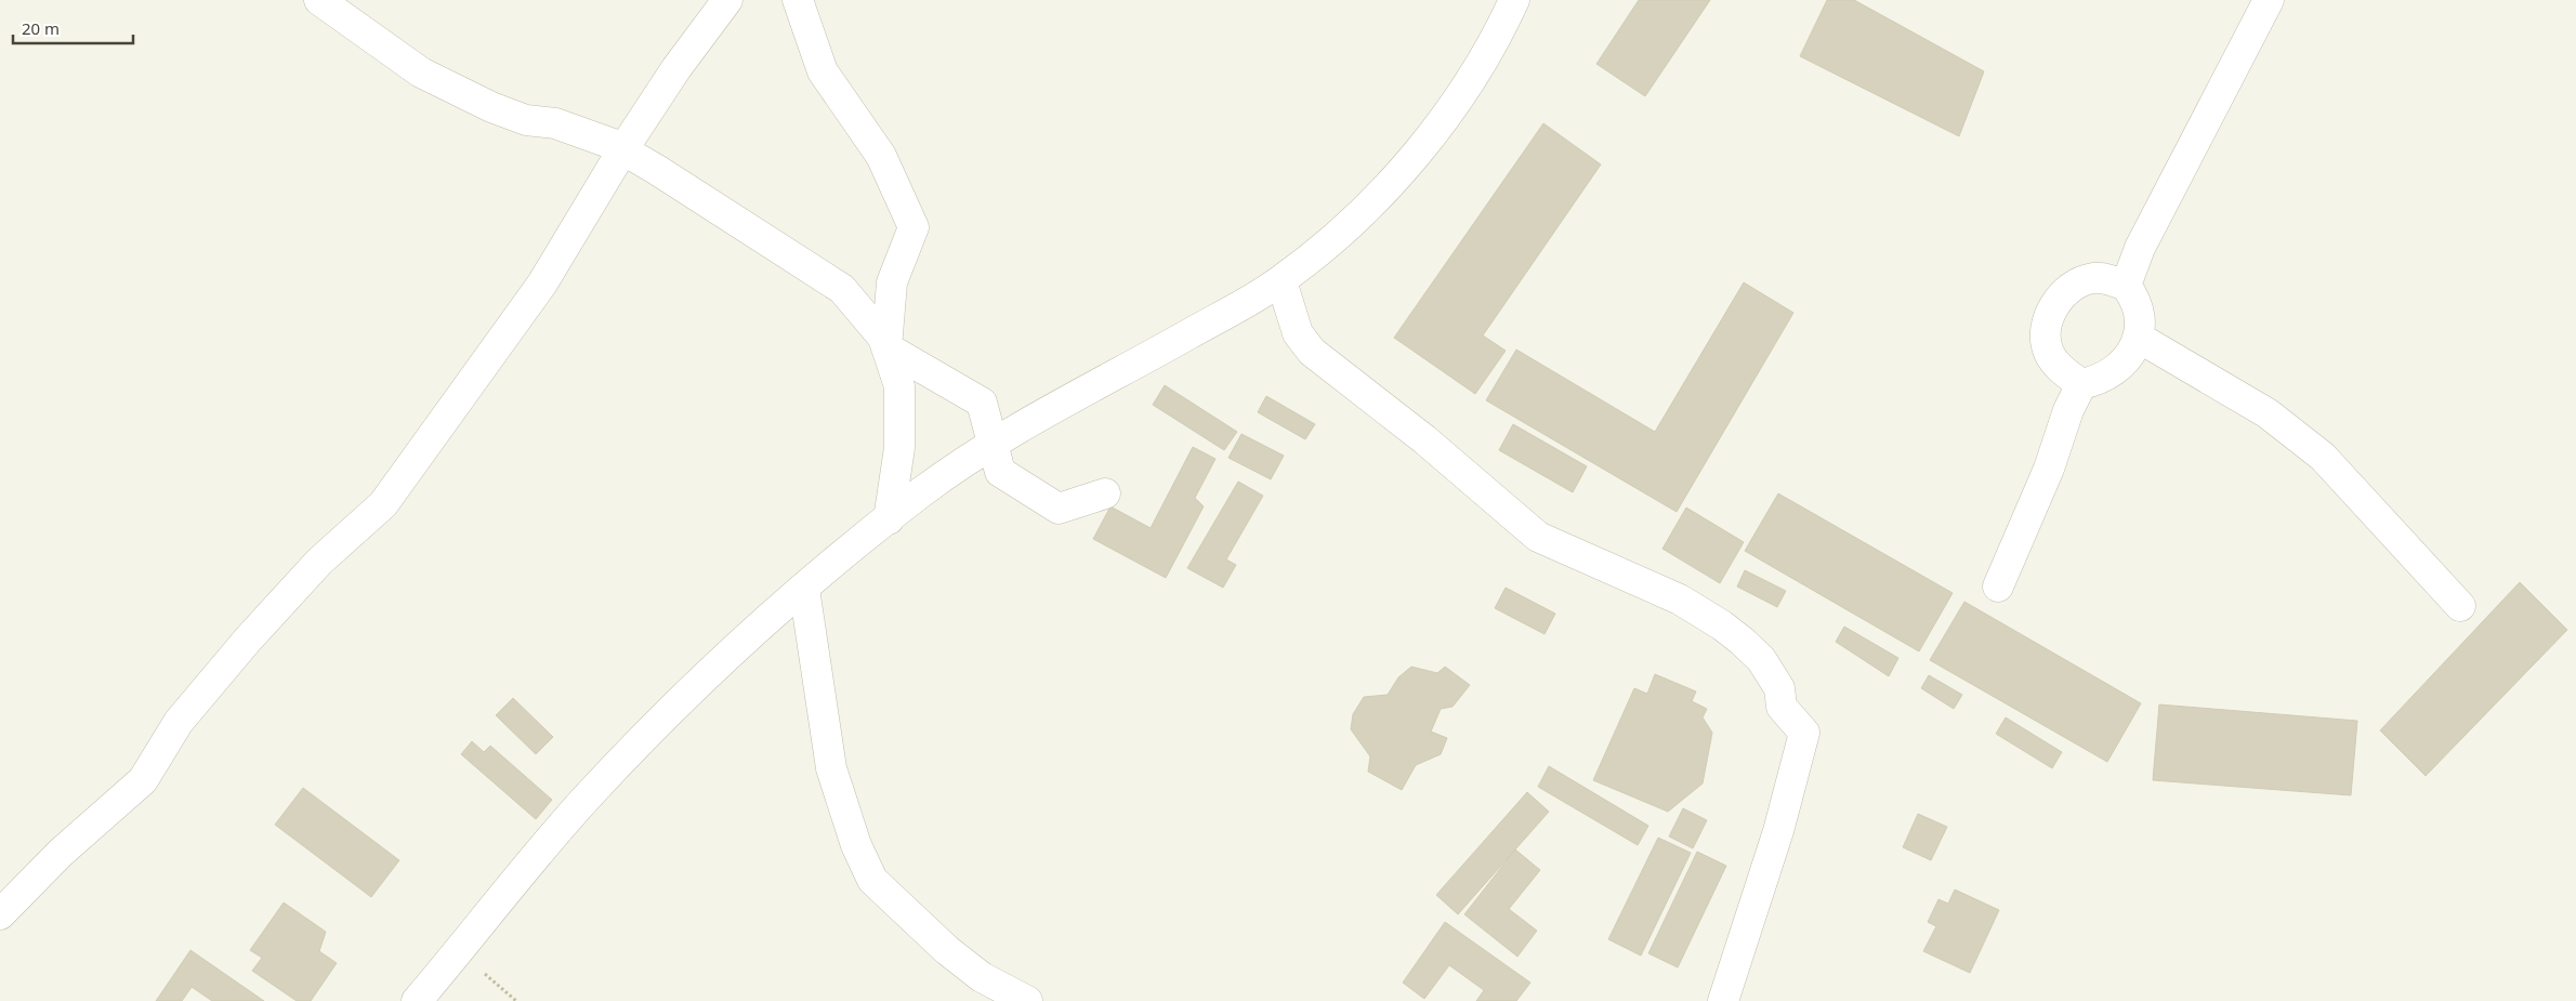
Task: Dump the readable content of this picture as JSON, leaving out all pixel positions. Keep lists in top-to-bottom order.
{
  "scale_bar": "20 m"
}
